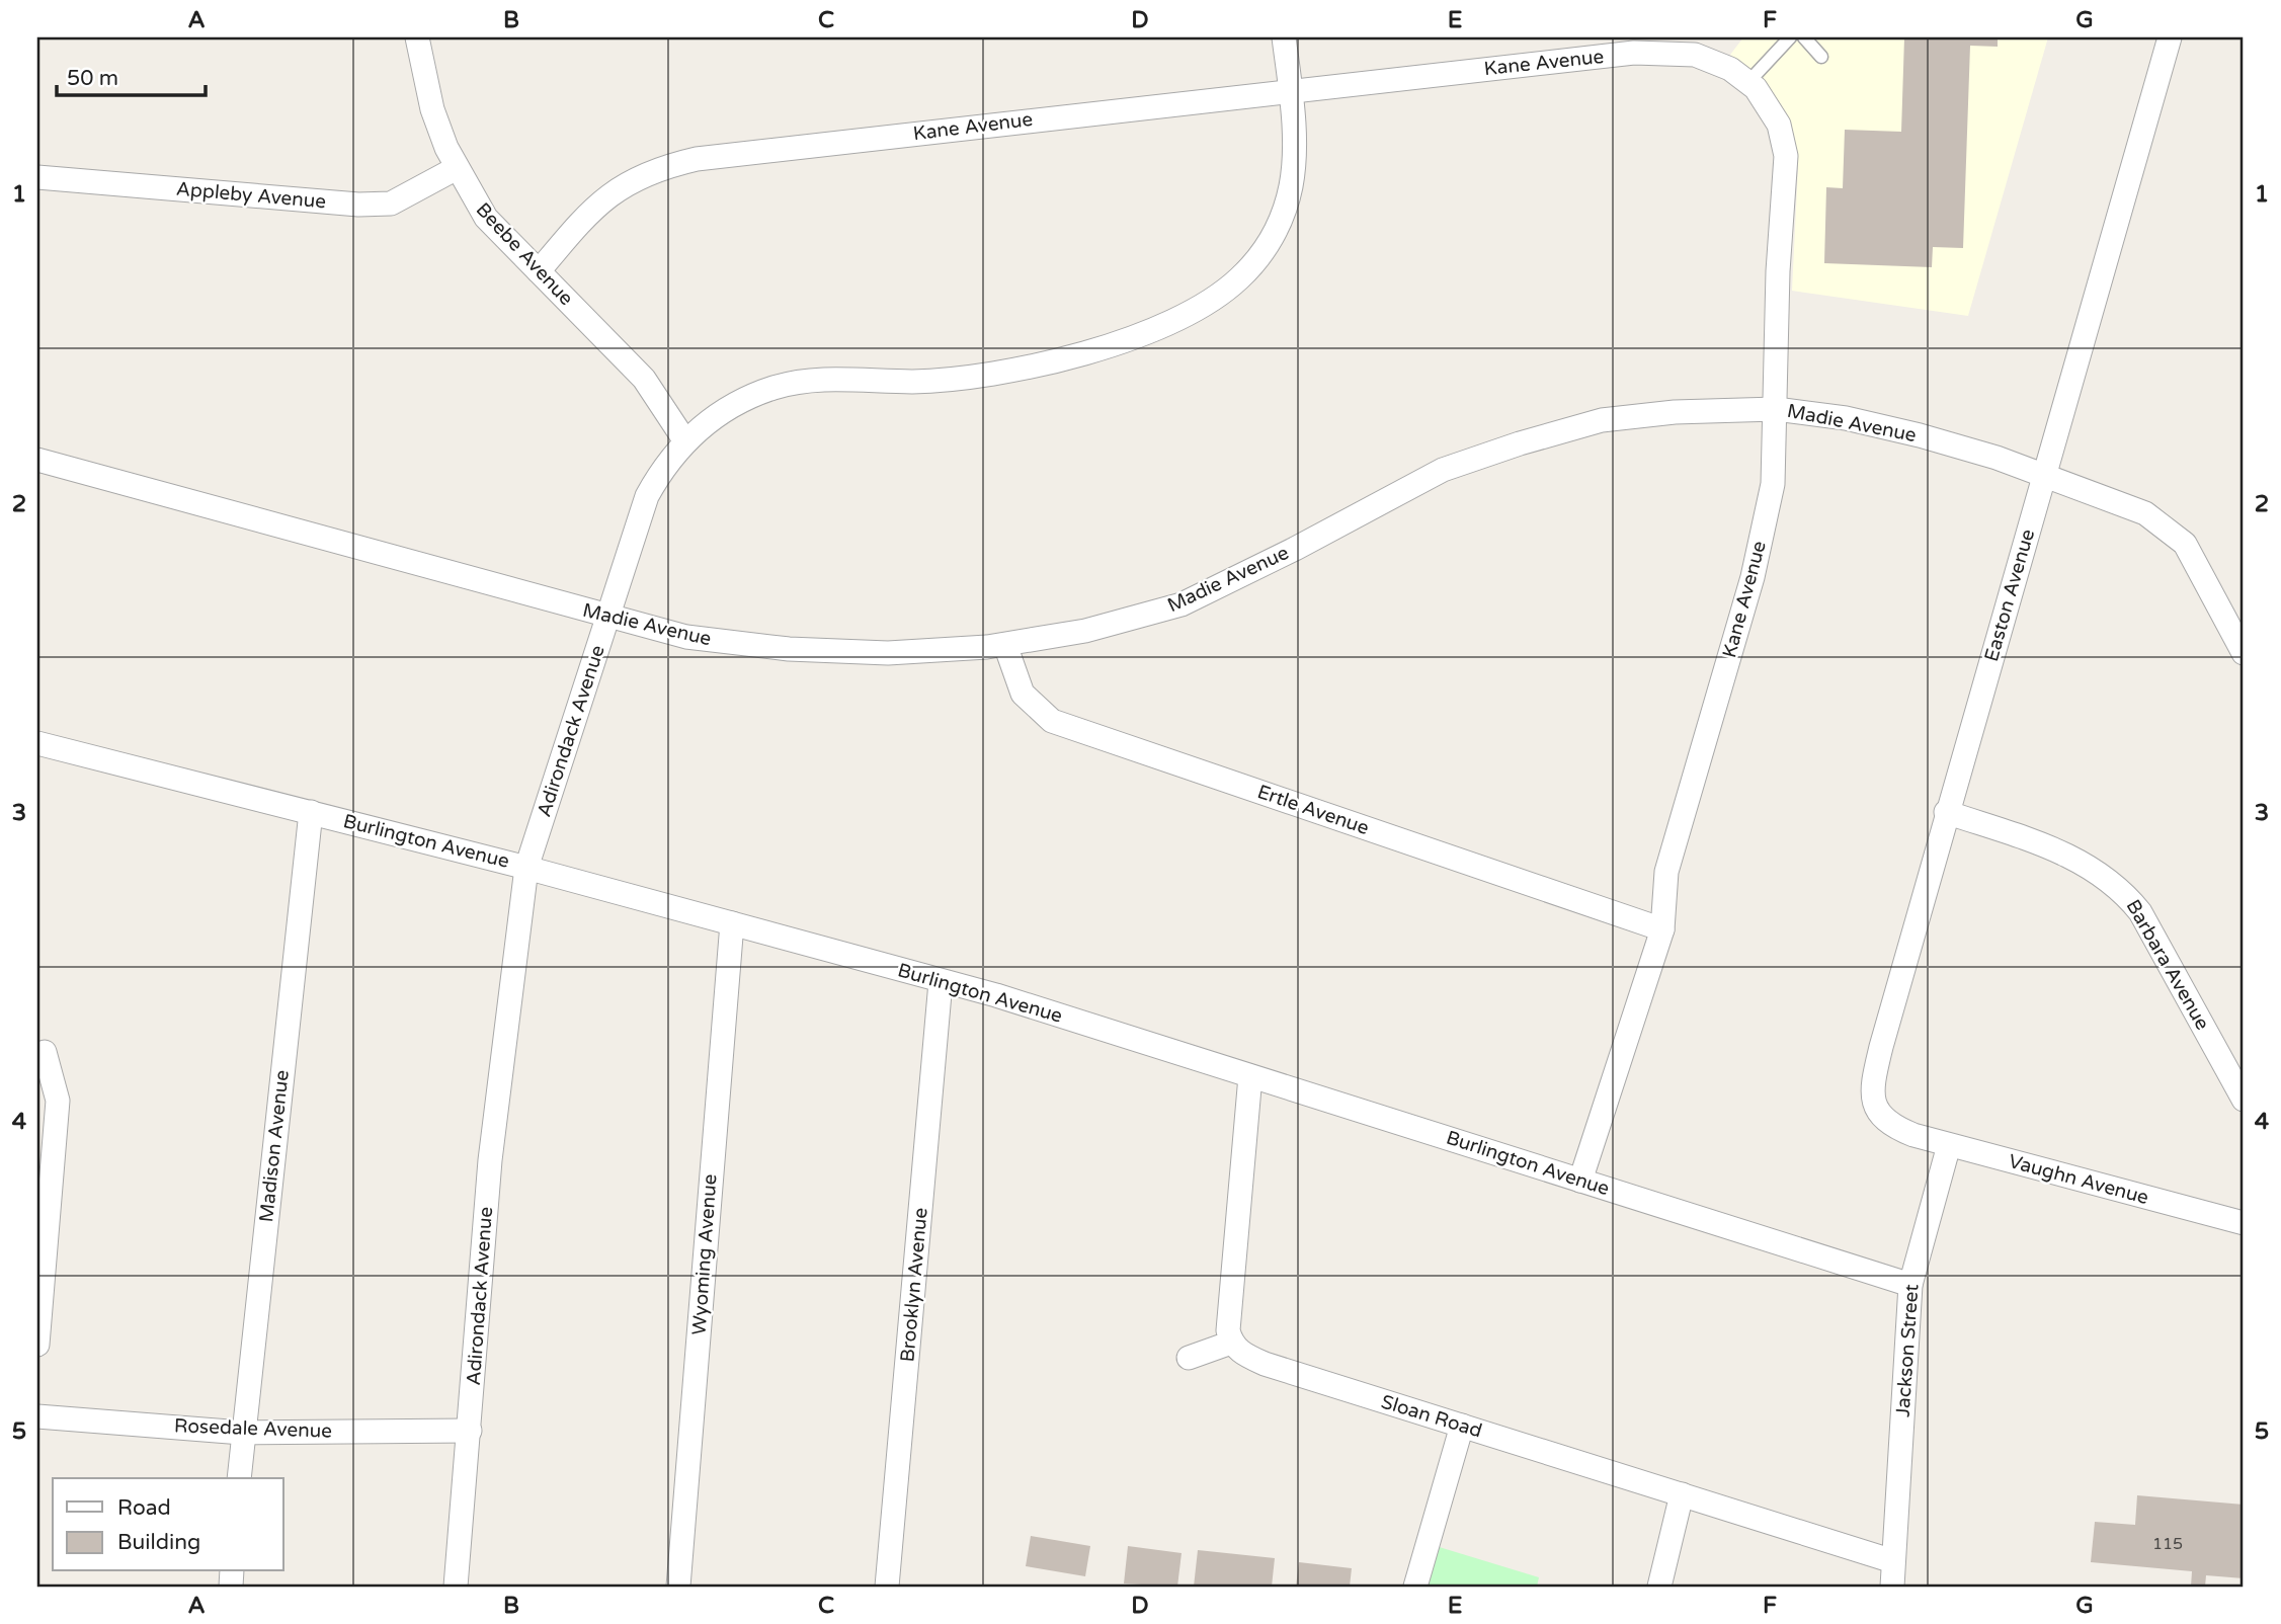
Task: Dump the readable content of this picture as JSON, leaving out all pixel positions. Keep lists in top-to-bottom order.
{
  "streets": {
    "street": [
      "Kane Avenue",
      "Appleby Avenue",
      "Beebe Avenue",
      "Madie Avenue",
      "Easton Avenue",
      "Adirondack Avenue",
      "Ertle Avenue",
      "Burlington Avenue",
      "Barbara Avenue",
      "Madison Avenue",
      "Vaughn Avenue",
      "Wyoming Avenue",
      "Brooklyn Avenue",
      "Jackson Street",
      "Sloan Road",
      "Rosedale Avenue"
    ]
  },
  "crossings": [
    ["Kane Avenue", "Beebe Avenue"],
    ["Kane Avenue", "Madie Avenue"],
    ["Kane Avenue", "Adirondack Avenue"],
    ["Kane Avenue", "Ertle Avenue"],
    ["Kane Avenue", "Burlington Avenue"],
    ["Appleby Avenue", "Beebe Avenue"],
    ["Beebe Avenue", "Adirondack Avenue"],
    ["Madie Avenue", "Easton Avenue"],
    ["Madie Avenue", "Adirondack Avenue"],
    ["Madie Avenue", "Ertle Avenue"],
    ["Easton Avenue", "Barbara Avenue"],
    ["Easton Avenue", "Vaughn Avenue"],
    ["Adirondack Avenue", "Burlington Avenue"],
    ["Adirondack Avenue", "Rosedale Avenue"],
    ["Burlington Avenue", "Madison Avenue"],
    ["Burlington Avenue", "Wyoming Avenue"],
    ["Burlington Avenue", "Brooklyn Avenue"],
    ["Burlington Avenue", "Jackson Street"],
    ["Madison Avenue", "Rosedale Avenue"],
    ["Vaughn Avenue", "Jackson Street"],
    ["Jackson Street", "Sloan Road"]
  ],
  "house_numbers": ["115"],
  "legend": ["Road", "Building"],
  "scale_bar": "50 m",
  "grid": {
    "columns": [
      "A",
      "B",
      "C",
      "D",
      "E",
      "F",
      "G"
    ],
    "rows": [
      "1",
      "2",
      "3",
      "4",
      "5"
    ]
  }
}
